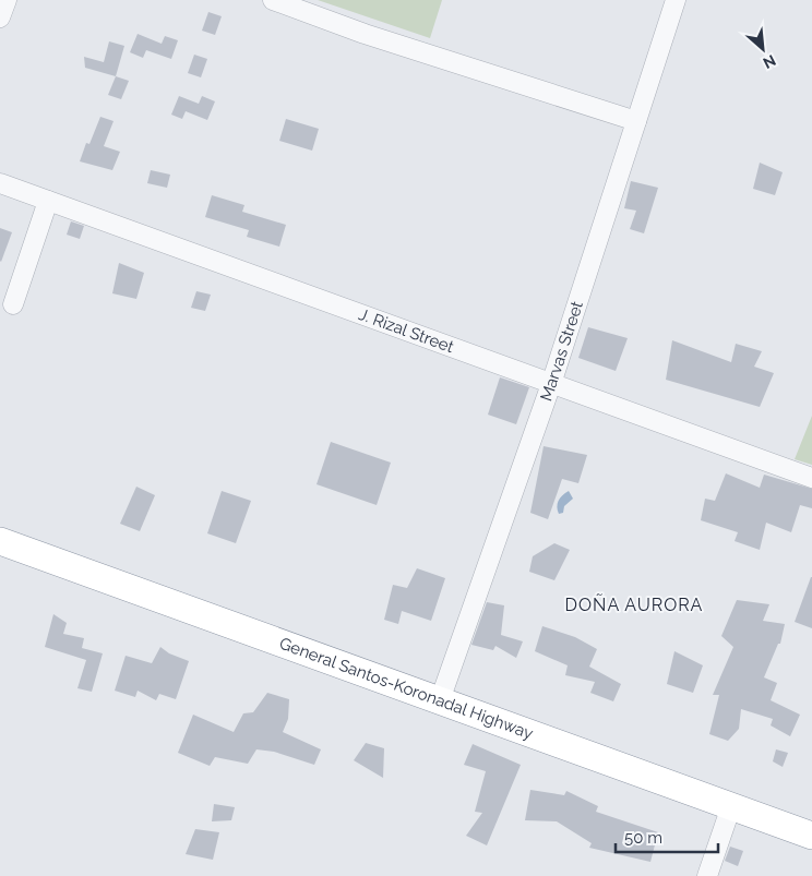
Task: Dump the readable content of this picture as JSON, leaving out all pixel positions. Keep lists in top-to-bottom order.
{
  "streets": {
    "highway": ["General Santos-Koronadal Highway"],
    "street": ["J. Rizal Street", "Marvas Street"]
  },
  "crossings": [
    ["J. Rizal Street", "Marvas Street"],
    ["Marvas Street", "General Santos-Koronadal Highway"]
  ],
  "districts": ["DOÑA AURORA"],
  "scale_bar": "50 m",
  "north": "bottom right"
}
